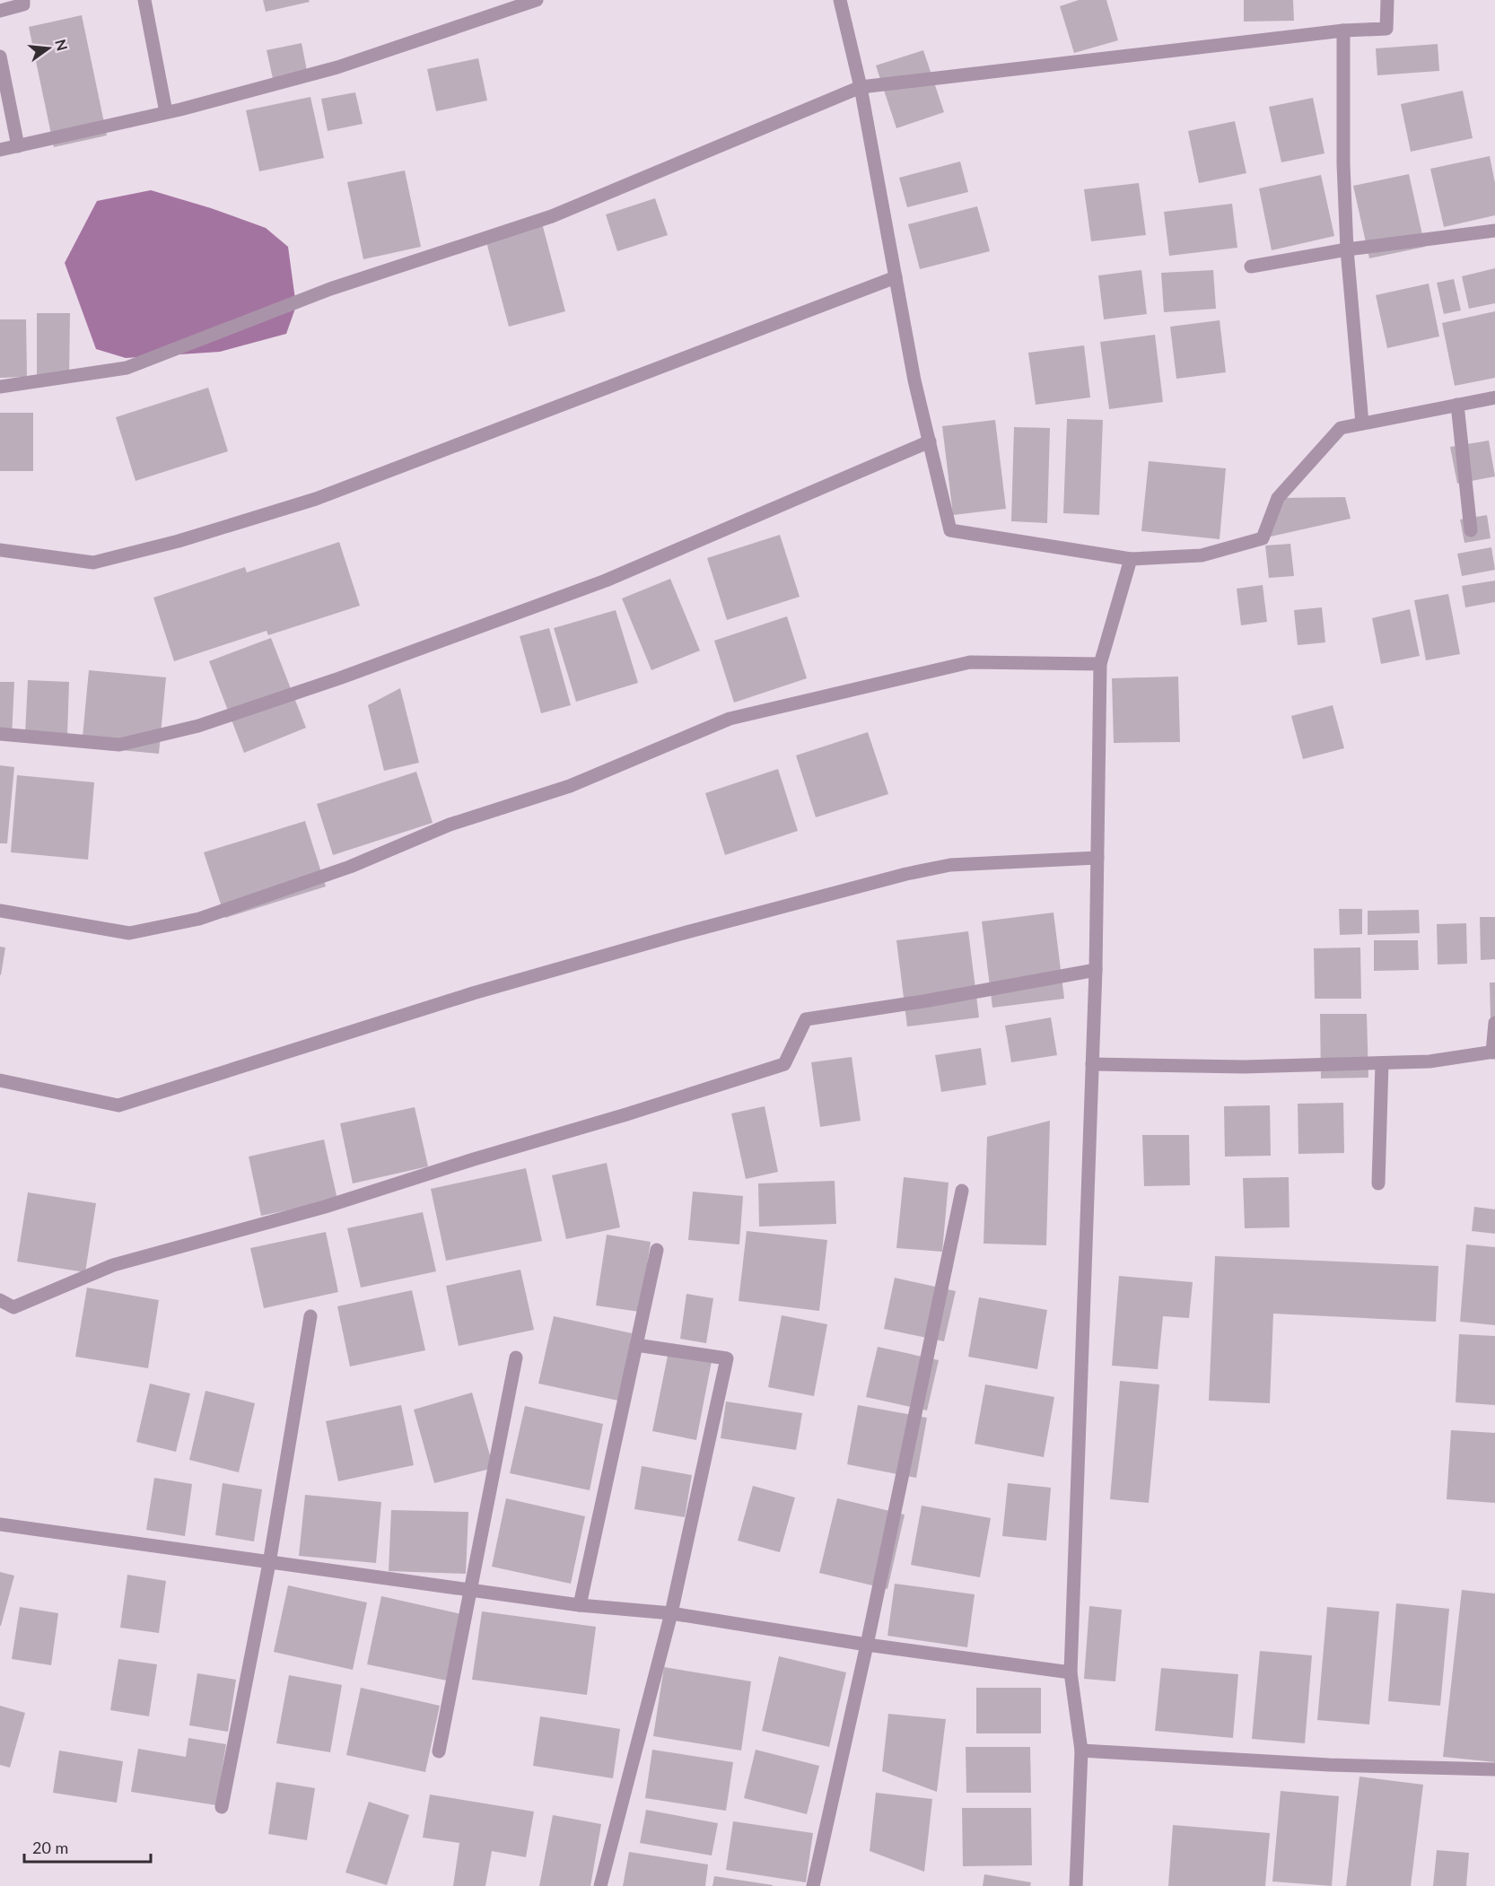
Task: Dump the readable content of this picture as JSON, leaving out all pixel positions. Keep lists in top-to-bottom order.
{
  "scale_bar": "20 m",
  "north": "right"
}
